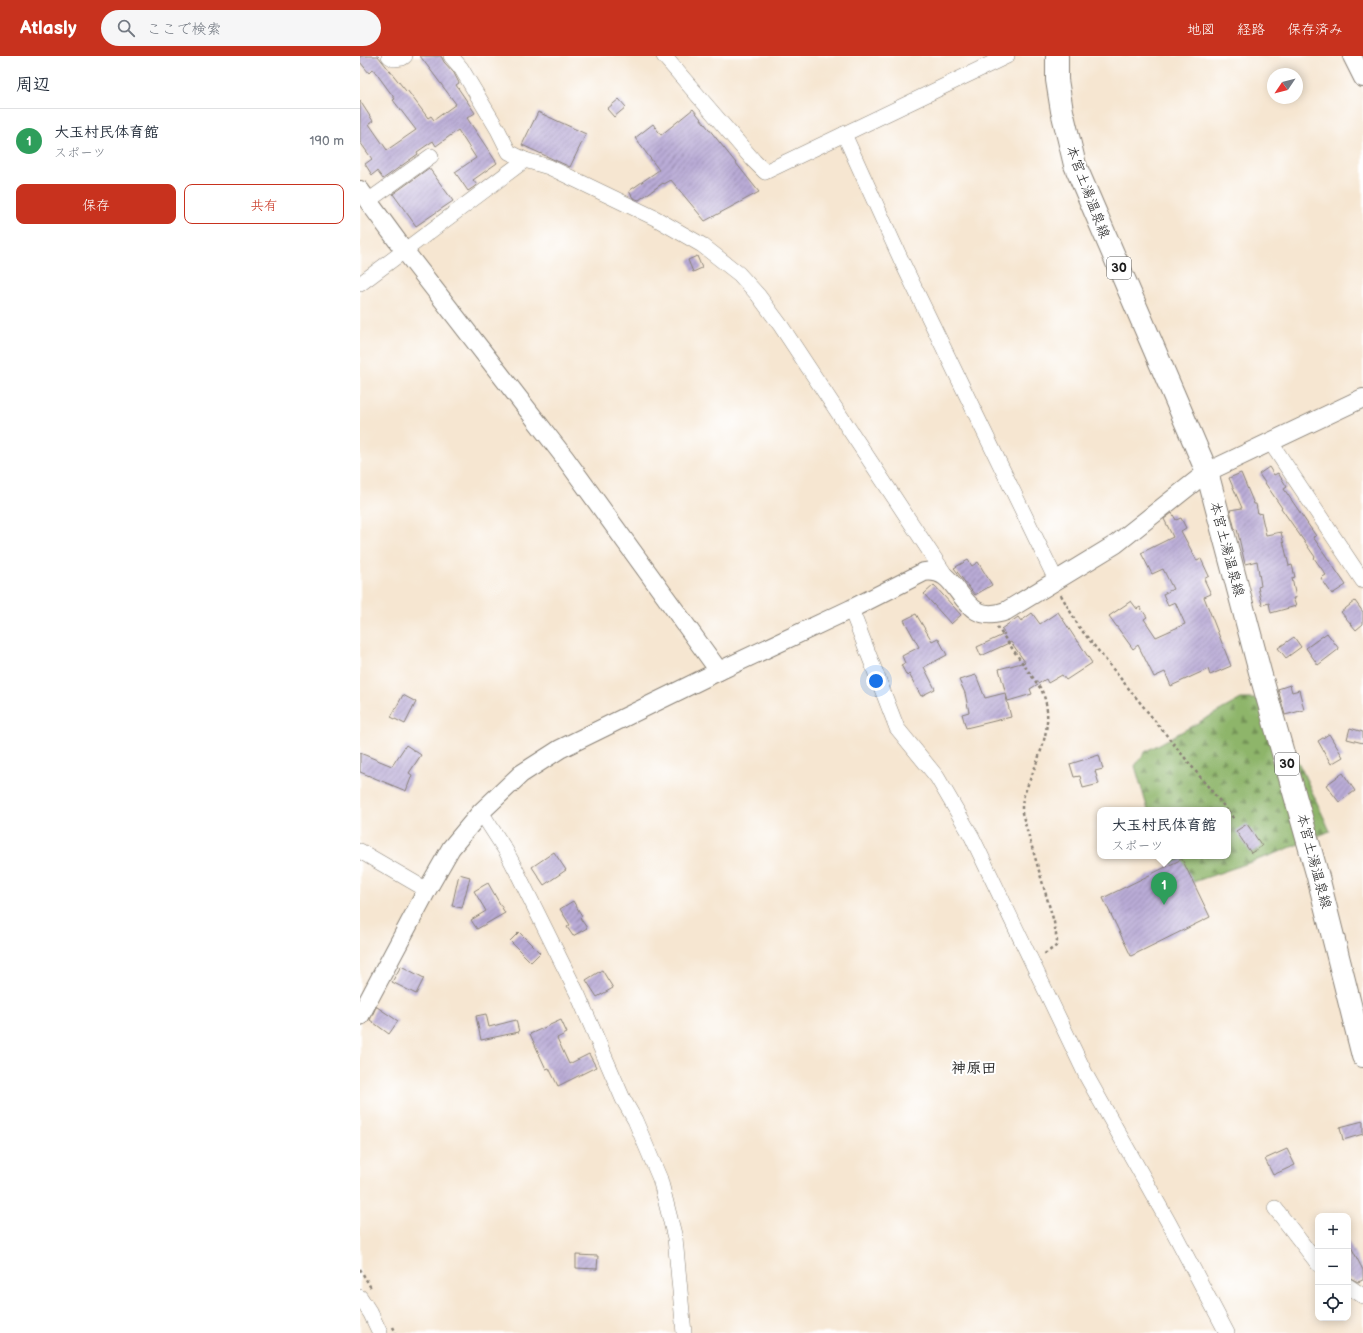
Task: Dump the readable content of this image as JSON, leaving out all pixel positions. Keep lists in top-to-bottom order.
{
  "streets": {
    "main road": ["本宮土湯温泉線", "30"]
  },
  "districts": ["神原田"],
  "north": "bottom left",
  "page": {
    "header": "Atlasly",
    "search": "ここで検索",
    "nav": ["地図", "経路", "保存済み"],
    "heading": "周辺",
    "list": [
      {
        "mark": "1",
        "name": "大玉村民体育館",
        "note": "スポーツ",
        "value": "190 m"
      }
    ],
    "buttons": ["保存", "共有"],
    "popup": ["大玉村民体育館", "スポーツ"],
    "pins": "1",
    "map_buttons": ["+", "−"]
  }
}
